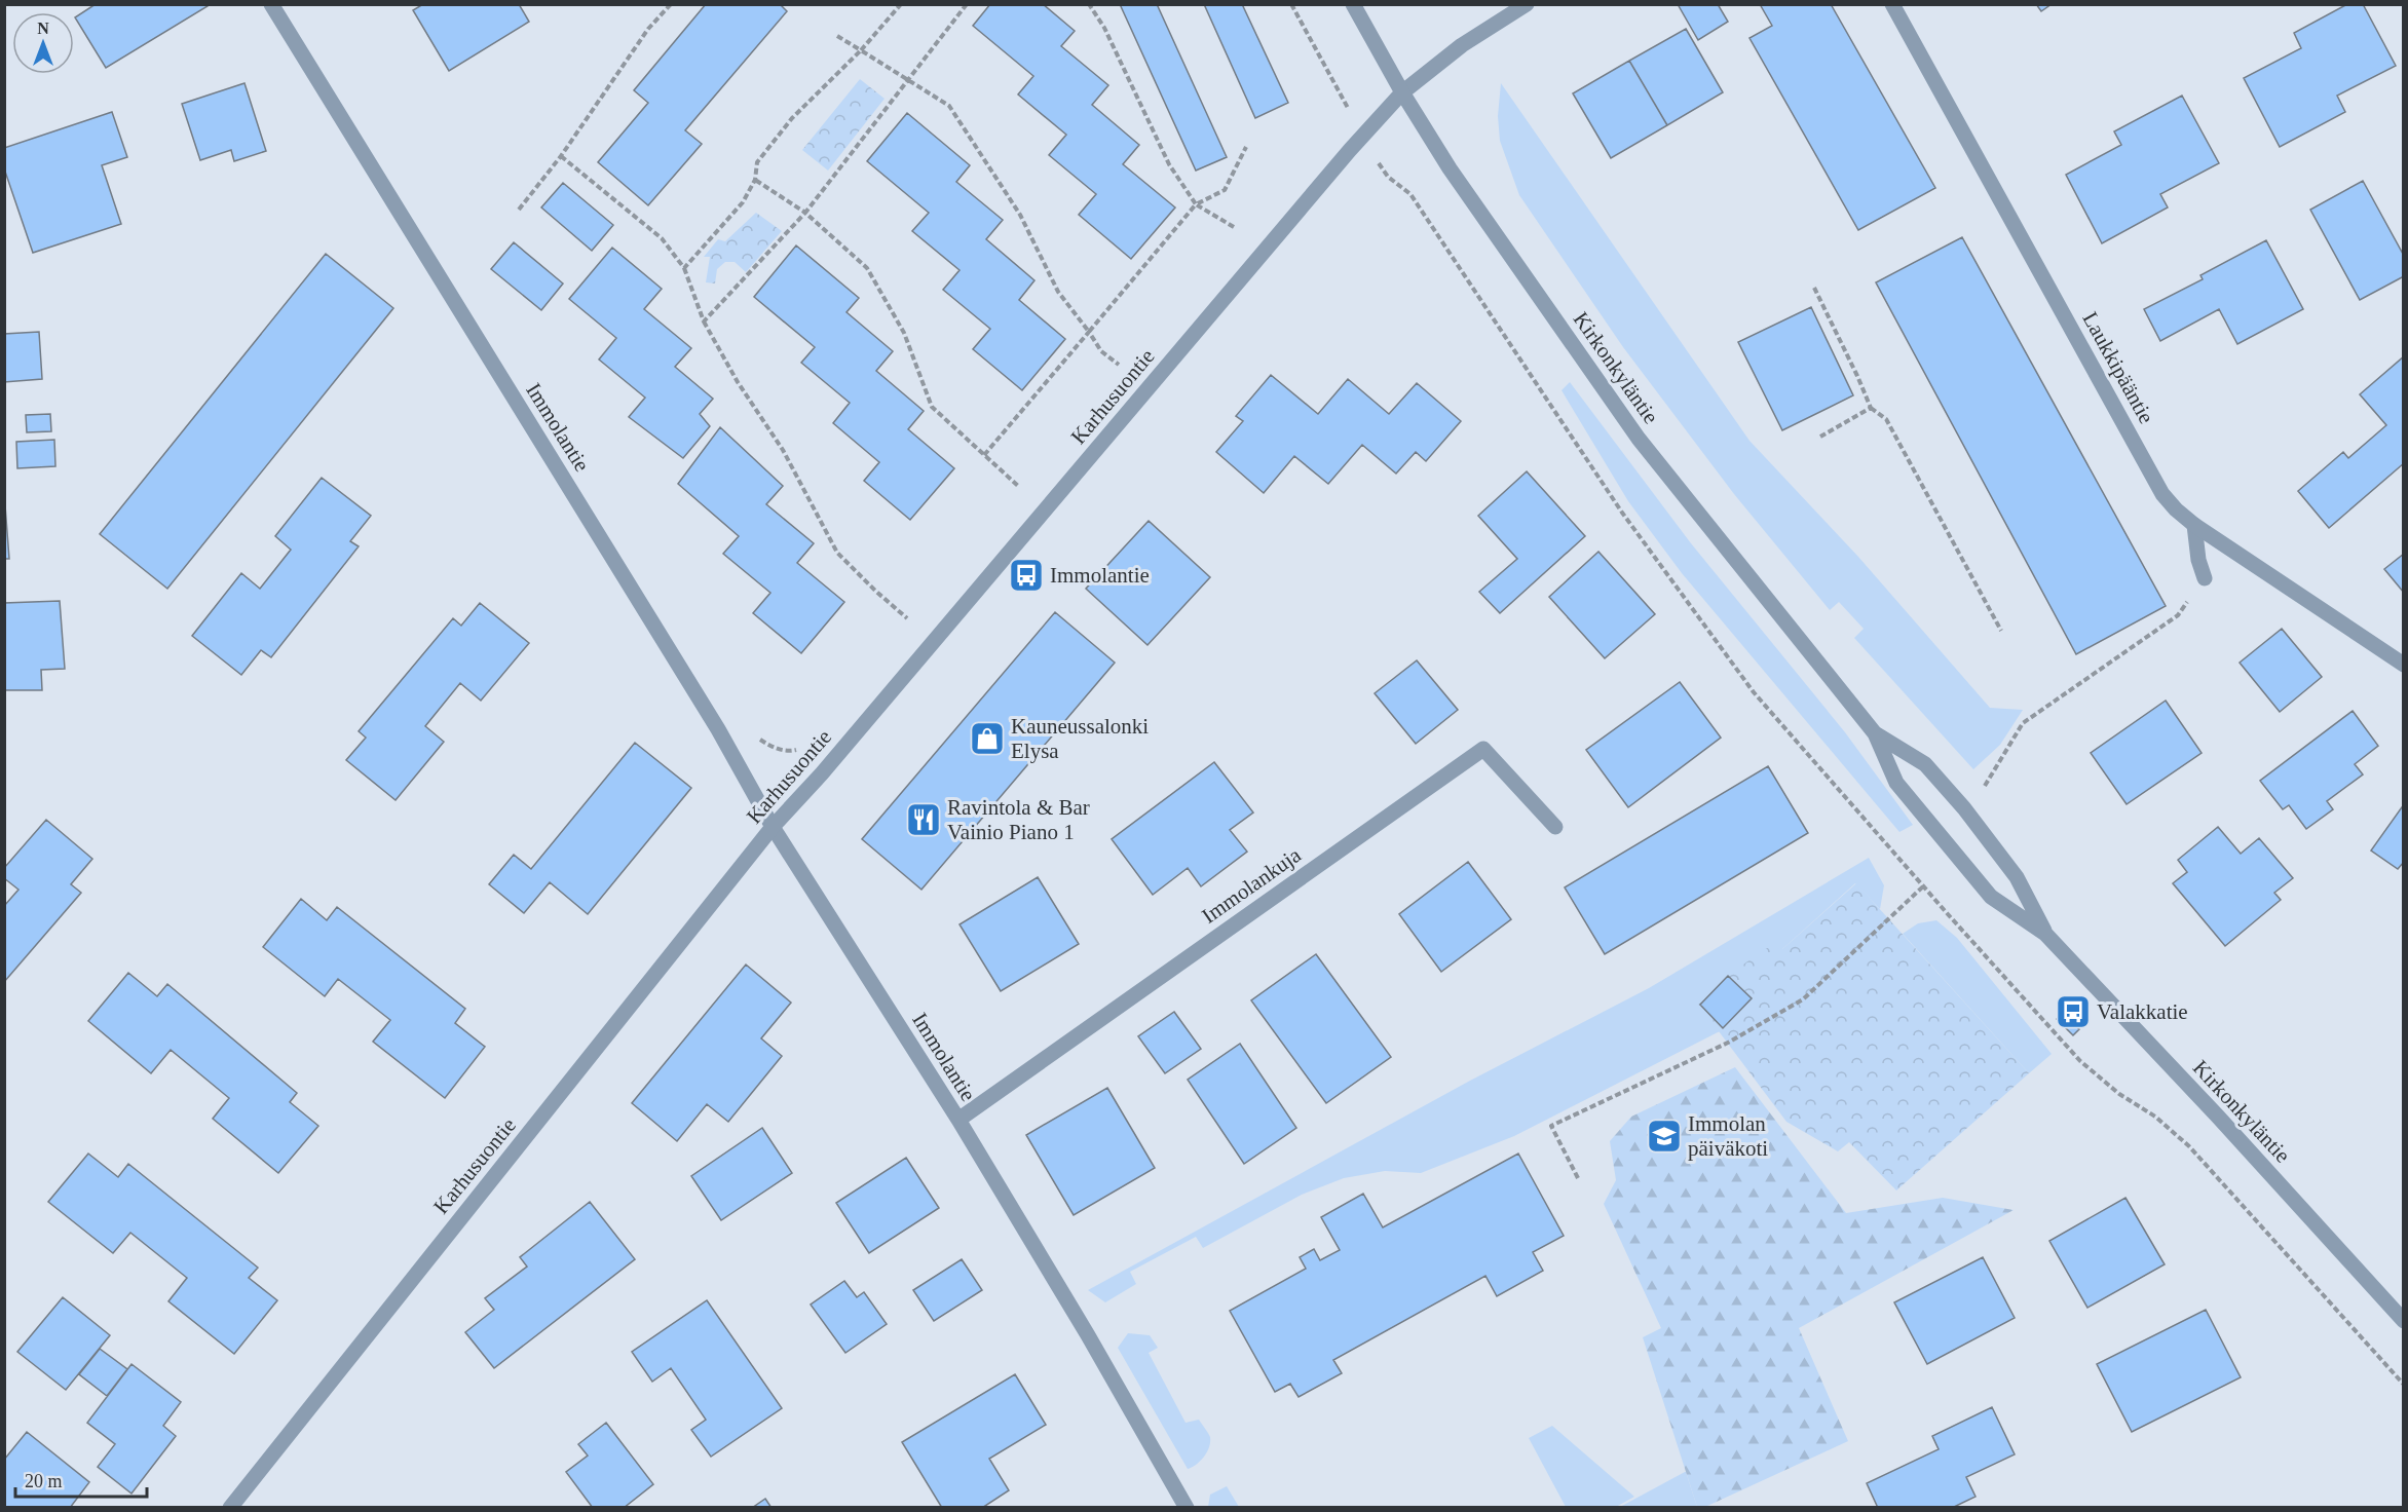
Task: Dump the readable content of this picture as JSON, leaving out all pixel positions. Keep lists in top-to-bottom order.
{
  "streets": {
    "street": [
      "Kirkonkyläntie",
      "Laukkipääntie",
      "Karhusuontie",
      "Immolantie",
      "Immolankuja"
    ]
  },
  "crossings": [
    ["Kirkonkyläntie", "Karhusuontie"],
    ["Karhusuontie", "Immolantie"],
    ["Immolantie", "Immolankuja"]
  ],
  "places": {
    "bus stop": ["Immolantie", "Valakkatie"],
    "shop": ["Kauneussalonki Elysa"],
    "restaurant": ["Ravintola & Bar Vainio Piano 1"],
    "school or university": ["Immolan päiväkoti"]
  },
  "scale_bar": "20 m",
  "north": "top"
}
